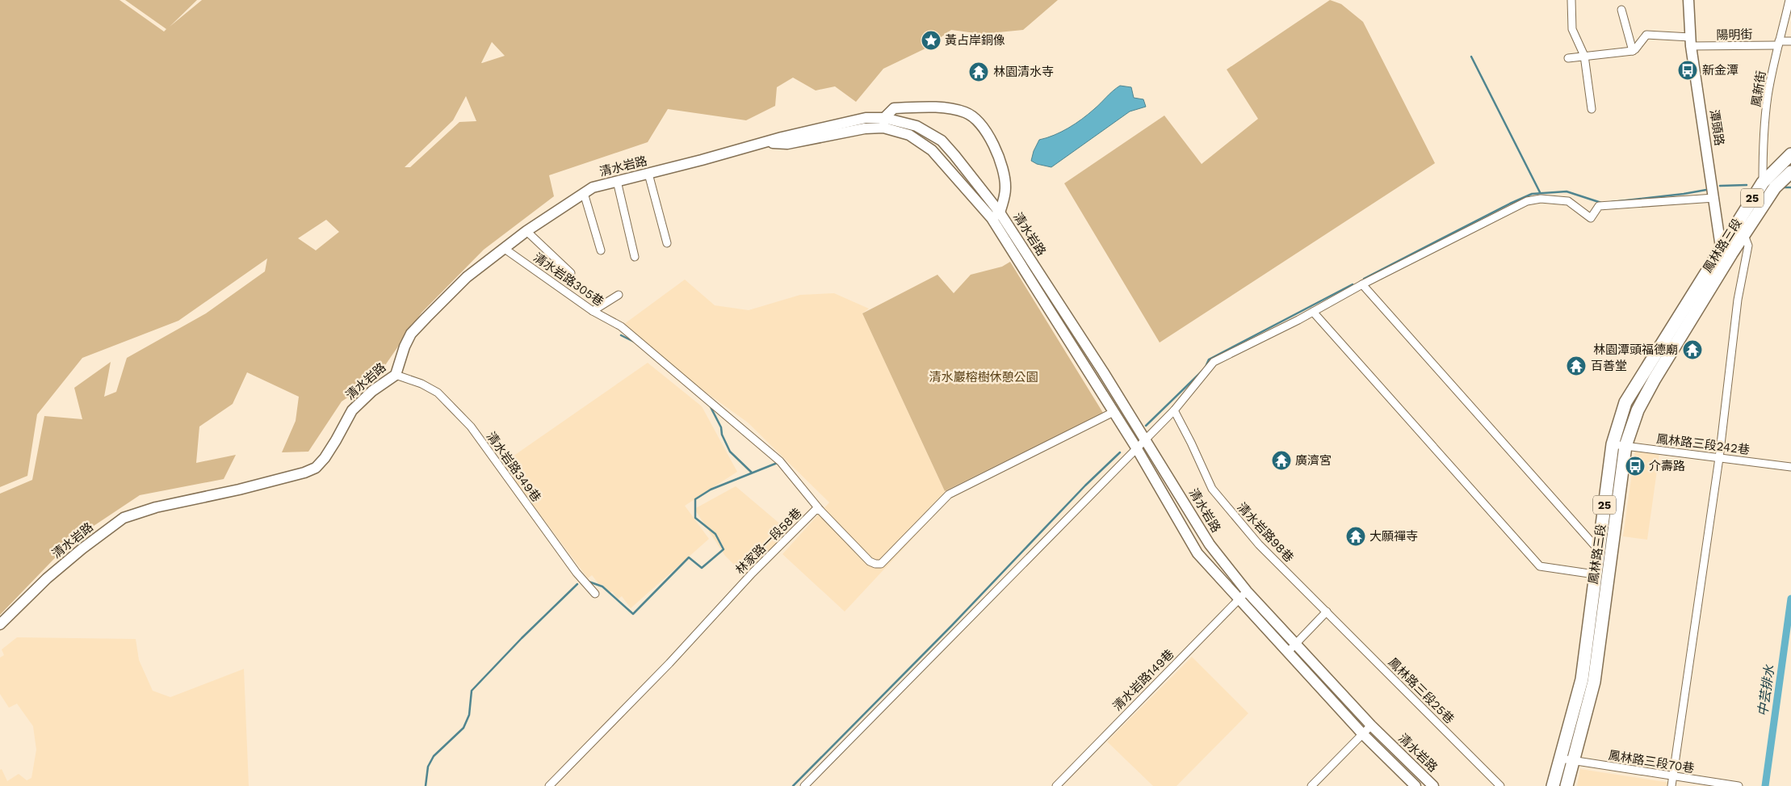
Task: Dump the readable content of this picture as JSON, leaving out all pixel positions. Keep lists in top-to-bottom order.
{
  "streets": {
    "main road": ["25", "鳳林路三段"],
    "street": [
      "陽明街",
      "鳳新街",
      "潭頭路",
      "清水岩路",
      "清水岩路305巷",
      "鳳林路三段242巷",
      "清水岩路349巷",
      "清水岩路98巷",
      "林家路一段58巷",
      "清水岩路149巷",
      "鳳林路三段25巷",
      "鳳林路三段70巷"
    ]
  },
  "crossings": [
    ["陽明街", "鳳新街"],
    ["陽明街", "潭頭路"],
    ["鳳新街", "鳳林路三段"],
    ["潭頭路", "鳳林路三段"],
    ["清水岩路", "清水岩路305巷"],
    ["清水岩路", "清水岩路349巷"],
    ["清水岩路", "林家路一段58巷"],
    ["清水岩路", "清水岩路149巷"],
    ["鳳林路三段", "鳳林路三段242巷"],
    ["鳳林路三段", "鳳林路三段70巷"],
    ["清水岩路305巷", "林家路一段58巷"],
    ["清水岩路98巷", "鳳林路三段25巷"]
  ],
  "water": ["中芸排水"],
  "parks": ["清水巖榕樹休憩公園"],
  "places": {
    "place": ["黃占岸銅像"],
    "bus stop": ["新金潭", "介壽路"],
    "temple": [
      "林園清水寺",
      "林園潭頭福德廟",
      "百善堂",
      "廣濟宮",
      "大願禪寺"
    ]
  }
}
